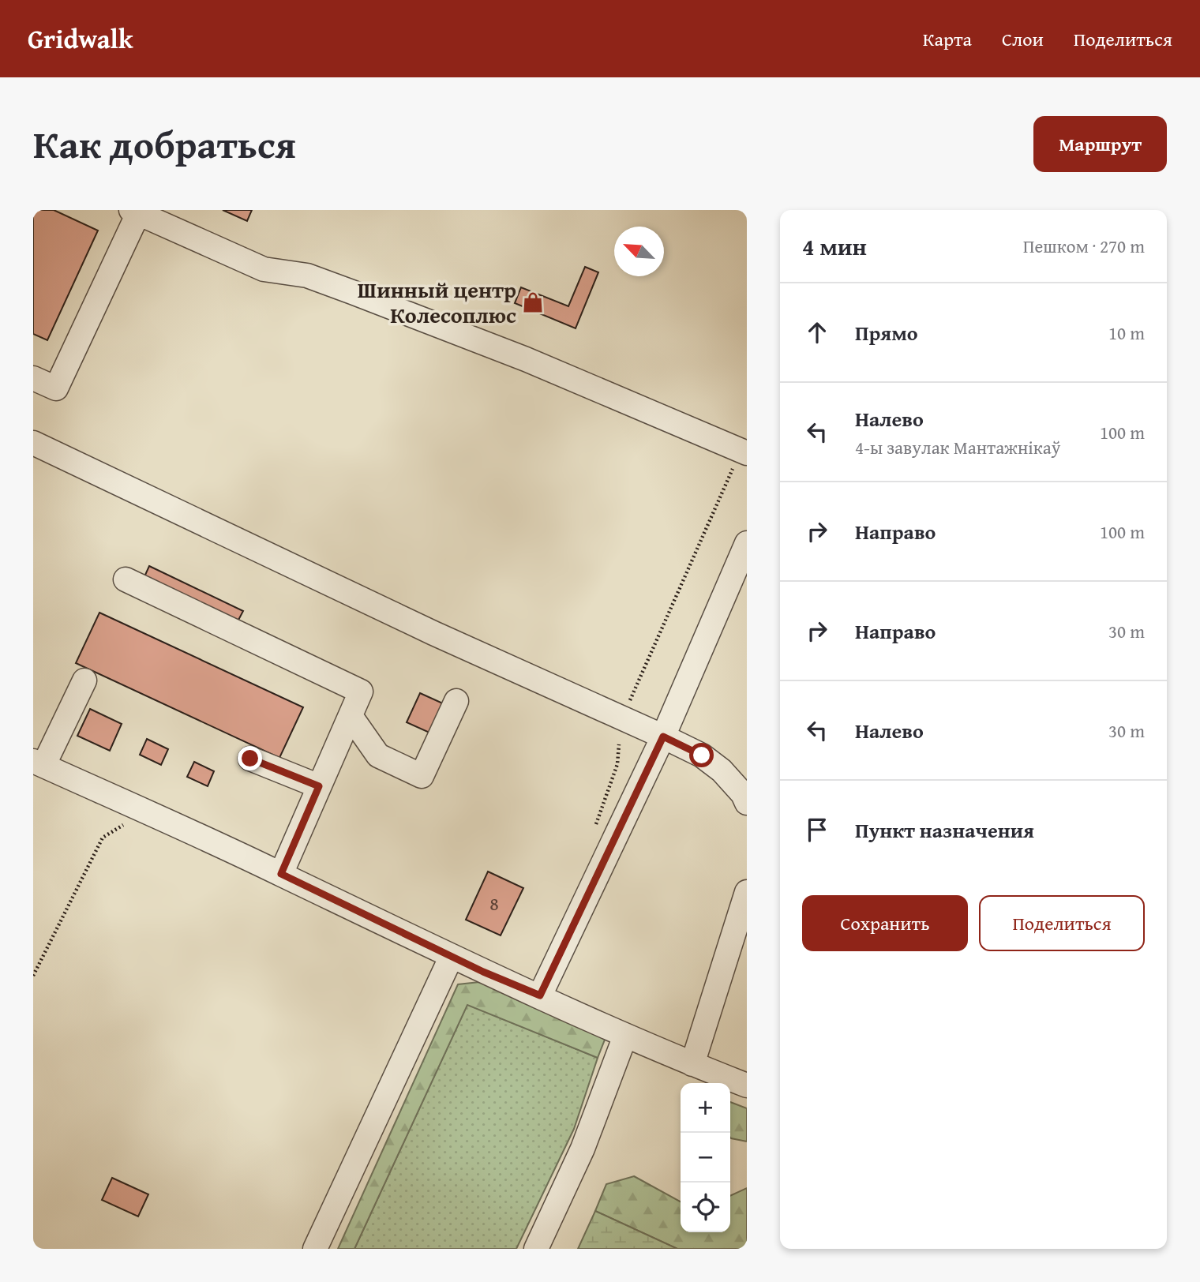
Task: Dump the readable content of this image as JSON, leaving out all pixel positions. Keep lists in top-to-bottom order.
{
  "places": {
    "shop": ["Шинный центр Колесоплюс"]
  },
  "house_numbers": ["8"],
  "north": "top left",
  "page": {
    "header": "Gridwalk",
    "nav": ["Карта", "Слои", "Поделиться"],
    "title": "Как добраться",
    "buttons": [
      "Маршрут",
      ["Сохранить", "Поделиться"]
    ],
    "heading": ["4 мин", "Пешком · 270 m"],
    "list": [
      ["Прямо", "10 m"],
      ["Налево", "4-ы завулак Мантажнікаў", "100 m"],
      ["Направо", "100 m"],
      ["Направо", "30 m"],
      ["Налево", "30 m"],
      "Пункт назначения"
    ],
    "map_buttons": ["+", "−"]
  }
}
